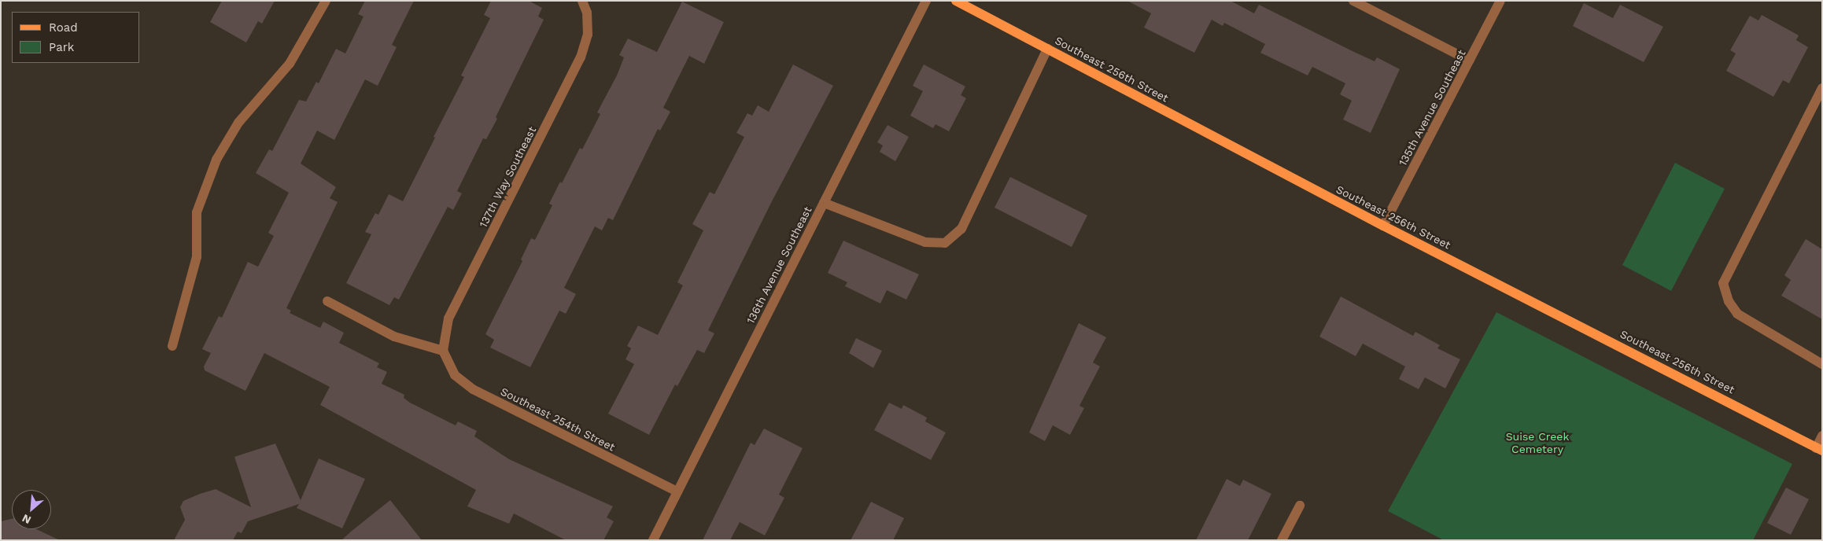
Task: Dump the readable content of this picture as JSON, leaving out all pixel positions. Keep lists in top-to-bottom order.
{
  "streets": {
    "main road": ["Southeast 256th Street"],
    "street": [
      "135th Avenue Southeast",
      "137th Way Southeast",
      "136th Avenue Southeast",
      "Southeast 254th Street"
    ]
  },
  "crossings": [
    ["Southeast 256th Street", "135th Avenue Southeast"],
    ["137th Way Southeast", "Southeast 254th Street"],
    ["136th Avenue Southeast", "Southeast 254th Street"]
  ],
  "parks": ["Suise Creek Cemetery"],
  "legend": ["Road", "Park"],
  "north": "bottom left"
}
